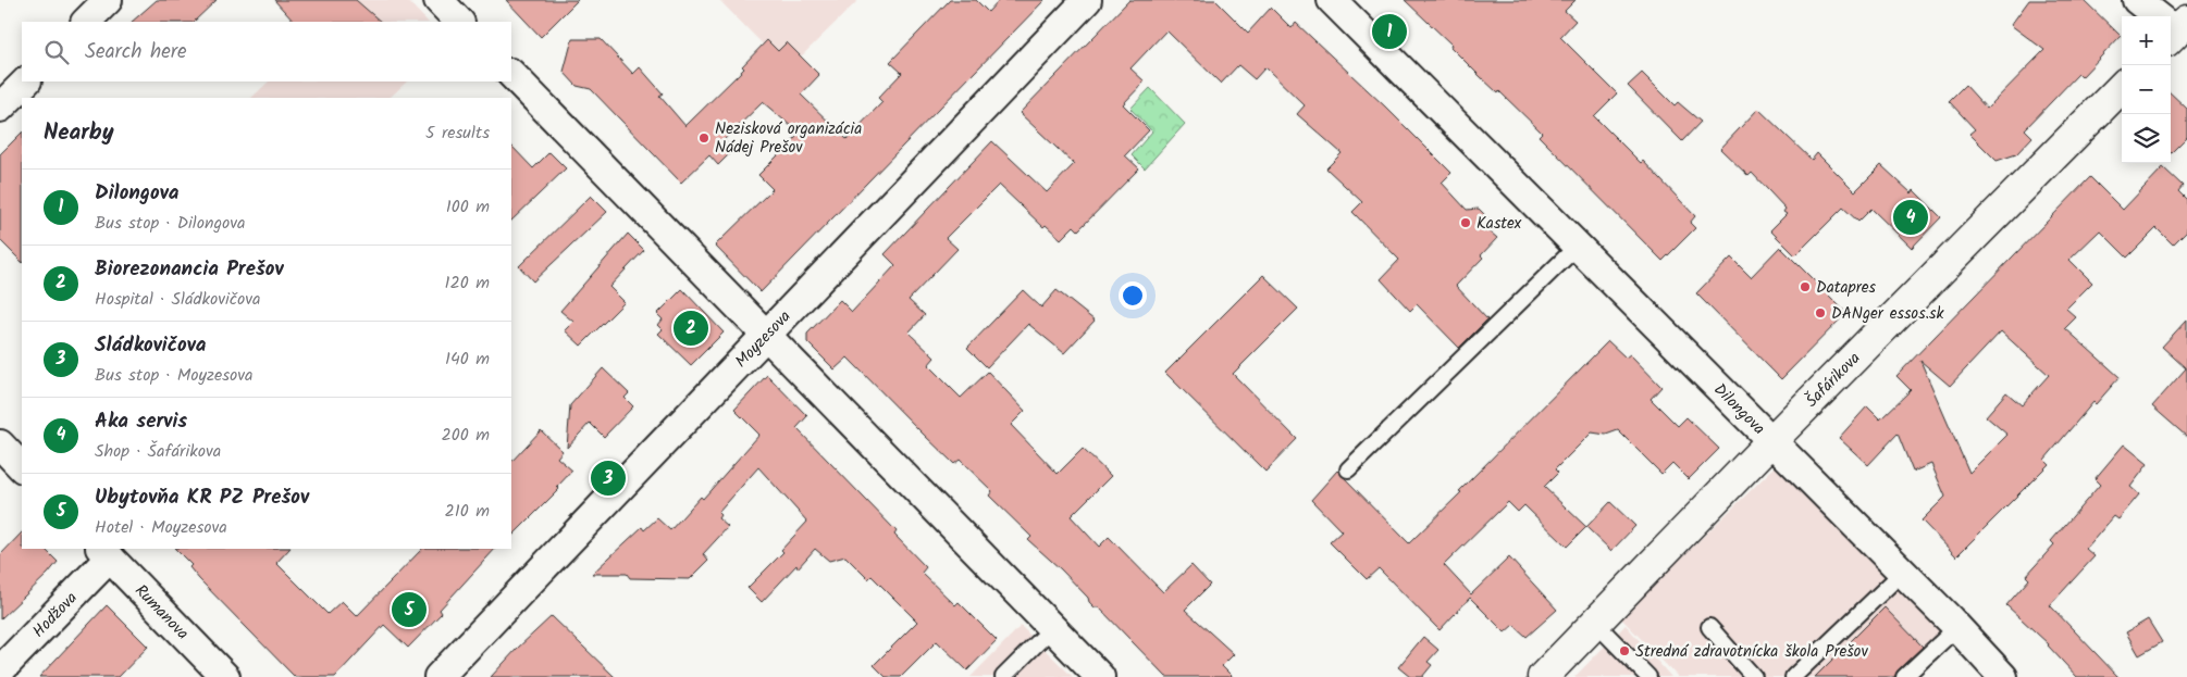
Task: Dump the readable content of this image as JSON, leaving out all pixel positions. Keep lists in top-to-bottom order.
{
  "streets": {
    "street": [
      "Moyzesova",
      "Šafárikova",
      "Dilongova",
      "Rumanova",
      "Hodžova"
    ]
  },
  "crossings": [
    ["Šafárikova", "Dilongova"],
    ["Rumanova", "Hodžova"]
  ],
  "places": [
    "Nezisková organizácia Nádej Prešov",
    "Kastex",
    "Datapres",
    "DANger essos.sk",
    "Stredná zdravotnícka škola Prešov"
  ],
  "page": {
    "pins": [
      "1",
      "4",
      "2",
      "3",
      "5"
    ],
    "map_buttons": ["+", "−"],
    "search": "Search here",
    "heading": ["Nearby", "5 results"],
    "list": [
      {
        "mark": "1",
        "name": "Dilongova",
        "note": "Bus stop · Dilongova",
        "value": "100 m"
      },
      {
        "mark": "2",
        "name": "Biorezonancia Prešov",
        "note": "Hospital · Sládkovičova",
        "value": "120 m"
      },
      {
        "mark": "3",
        "name": "Sládkovičova",
        "note": "Bus stop · Moyzesova",
        "value": "140 m"
      },
      {
        "mark": "4",
        "name": "Aka servis",
        "note": "Shop · Šafárikova",
        "value": "200 m"
      },
      {
        "mark": "5",
        "name": "Ubytovňa KR PZ Prešov",
        "note": "Hotel · Moyzesova",
        "value": "210 m"
      }
    ]
  }
}
